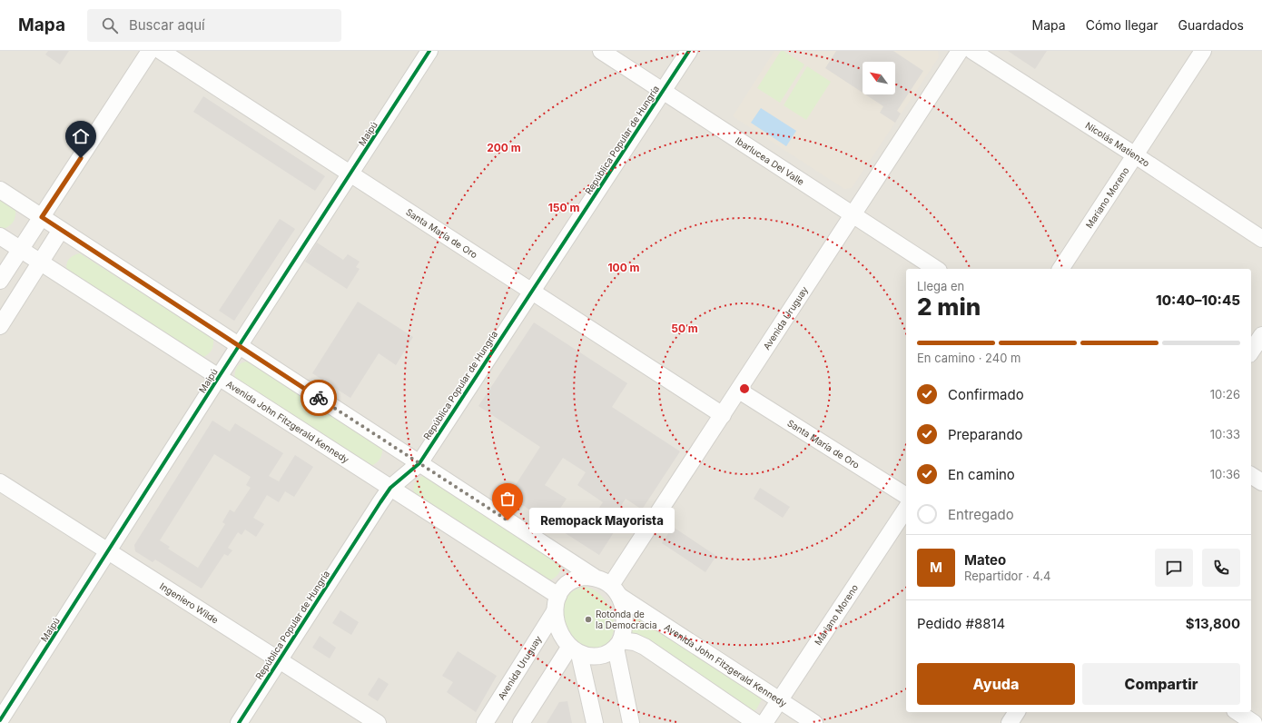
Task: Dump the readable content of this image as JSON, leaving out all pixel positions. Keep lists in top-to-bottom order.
{
  "streets": {
    "street": [
      "Maipú",
      "República Popular de Hungría",
      "Nicolás Matienzo",
      "Ibarlucea Del Valle",
      "Mariano Moreno",
      "Santa María de Oro",
      "Avenida Uruguay",
      "Avenida John Fitzgerald Kennedy",
      "Ingeniero Wilde"
    ]
  },
  "crossings": [
    ["Maipú", "Santa María de Oro"],
    ["Maipú", "Avenida John Fitzgerald Kennedy"],
    ["Maipú", "Ingeniero Wilde"],
    ["República Popular de Hungría", "Ibarlucea Del Valle"],
    ["República Popular de Hungría", "Santa María de Oro"],
    ["República Popular de Hungría", "Avenida John Fitzgerald Kennedy"],
    ["República Popular de Hungría", "Ingeniero Wilde"],
    ["Nicolás Matienzo", "Mariano Moreno"],
    ["Ibarlucea Del Valle", "Avenida Uruguay"],
    ["Mariano Moreno", "Avenida John Fitzgerald Kennedy"],
    ["Santa María de Oro", "Avenida Uruguay"],
    ["Avenida Uruguay", "Avenida John Fitzgerald Kennedy"]
  ],
  "places": ["Remopack Mayorista", "Rotonda de la Democracia"],
  "north": "top left",
  "page": {
    "header": "Mapa",
    "search": "Buscar aquí",
    "nav": ["Mapa", "Cómo llegar", "Guardados"],
    "heading": ["2 min", "Llega en", "10:40–10:45"],
    "panel": [
      "Mateo",
      "Repartidor · 4.4",
      "Pedido #8814",
      "$13,800"
    ],
    "bar": "En camino · 240 m",
    "list": [
      ["Confirmado", "10:26"],
      ["Preparando", "10:33"],
      ["En camino", "10:36"],
      "Entregado"
    ],
    "bubble": "Remopack Mayorista",
    "round": "M",
    "buttons": ["Ayuda", "Compartir"]
  },
  "rings": [
    "200 m",
    "150 m",
    "100 m",
    "50 m"
  ]
}
